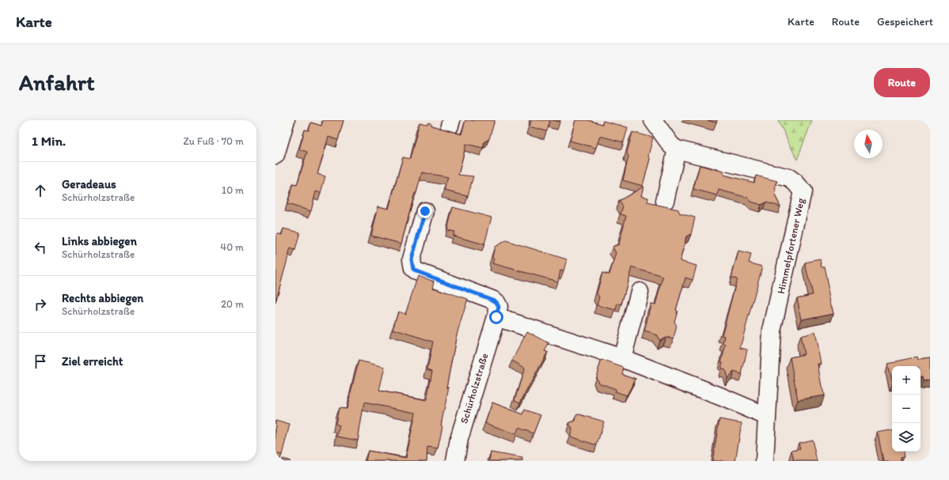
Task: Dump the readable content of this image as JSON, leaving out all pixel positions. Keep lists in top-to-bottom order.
{
  "streets": {
    "street": ["Himmelpfortener Weg", "Schürholzstraße"]
  },
  "north": "top",
  "page": {
    "header": "Karte",
    "nav": ["Karte", "Route", "Gespeichert"],
    "buttons": "Route",
    "title": "Anfahrt",
    "heading": ["1 Min.", "Zu Fuß · 70 m"],
    "list": [
      ["Geradeaus", "Schürholzstraße", "10 m"],
      ["Links abbiegen", "Schürholzstraße", "40 m"],
      ["Rechts abbiegen", "Schürholzstraße", "20 m"],
      "Ziel erreicht"
    ],
    "map_buttons": ["+", "−"]
  }
}
